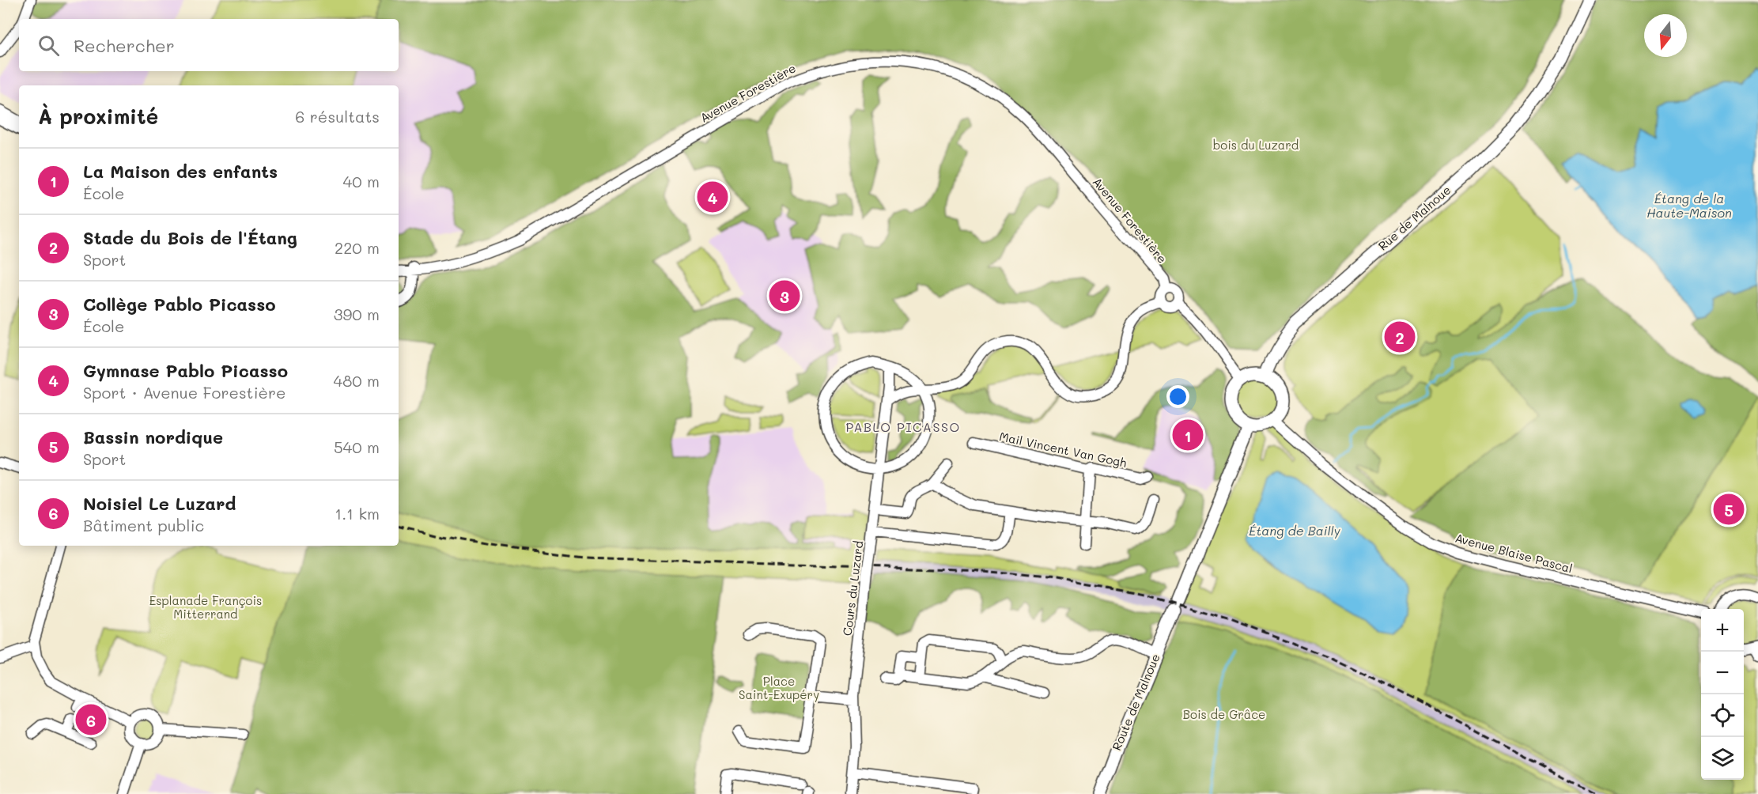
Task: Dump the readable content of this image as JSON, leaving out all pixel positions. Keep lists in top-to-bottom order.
{
  "streets": {
    "main road": ["Rue de Malnoue", "Route de Malnoue"],
    "street": [
      "Avenue Forestière",
      "Mail Vincent Van Gogh",
      "Avenue Blaise Pascal",
      "Cours du Luzard"
    ]
  },
  "crossings": [
    ["Rue de Malnoue", "Avenue Blaise Pascal"],
    ["Rue de Malnoue", "Route de Malnoue"],
    ["Avenue Blaise Pascal", "Route de Malnoue"]
  ],
  "districts": ["PABLO PICASSO"],
  "water": ["Étang de la Haute-Maison", "Étang de Bailly"],
  "parks": [
    "bois du Luzard",
    "Esplanade François Mitterrand",
    "Place Saint-Exupéry",
    "Bois de Grâce"
  ],
  "north": "bottom",
  "page": {
    "search": "Rechercher",
    "heading": ["À proximité", "6 résultats"],
    "list": [
      {
        "mark": "1",
        "name": "La Maison des enfants",
        "note": "École",
        "value": "40 m"
      },
      {
        "mark": "2",
        "name": "Stade du Bois de l'Étang",
        "note": "Sport",
        "value": "220 m"
      },
      {
        "mark": "3",
        "name": "Collège Pablo Picasso",
        "note": "École",
        "value": "390 m"
      },
      {
        "mark": "4",
        "name": "Gymnase Pablo Picasso",
        "note": "Sport · Avenue Forestière",
        "value": "480 m"
      },
      {
        "mark": "5",
        "name": "Bassin nordique",
        "note": "Sport",
        "value": "540 m"
      },
      {
        "mark": "6",
        "name": "Noisiel Le Luzard",
        "note": "Bâtiment public",
        "value": "1.1 km"
      }
    ],
    "pins": [
      "4",
      "3",
      "2",
      "1",
      "5",
      "6"
    ],
    "map_buttons": ["+", "−"]
  }
}
